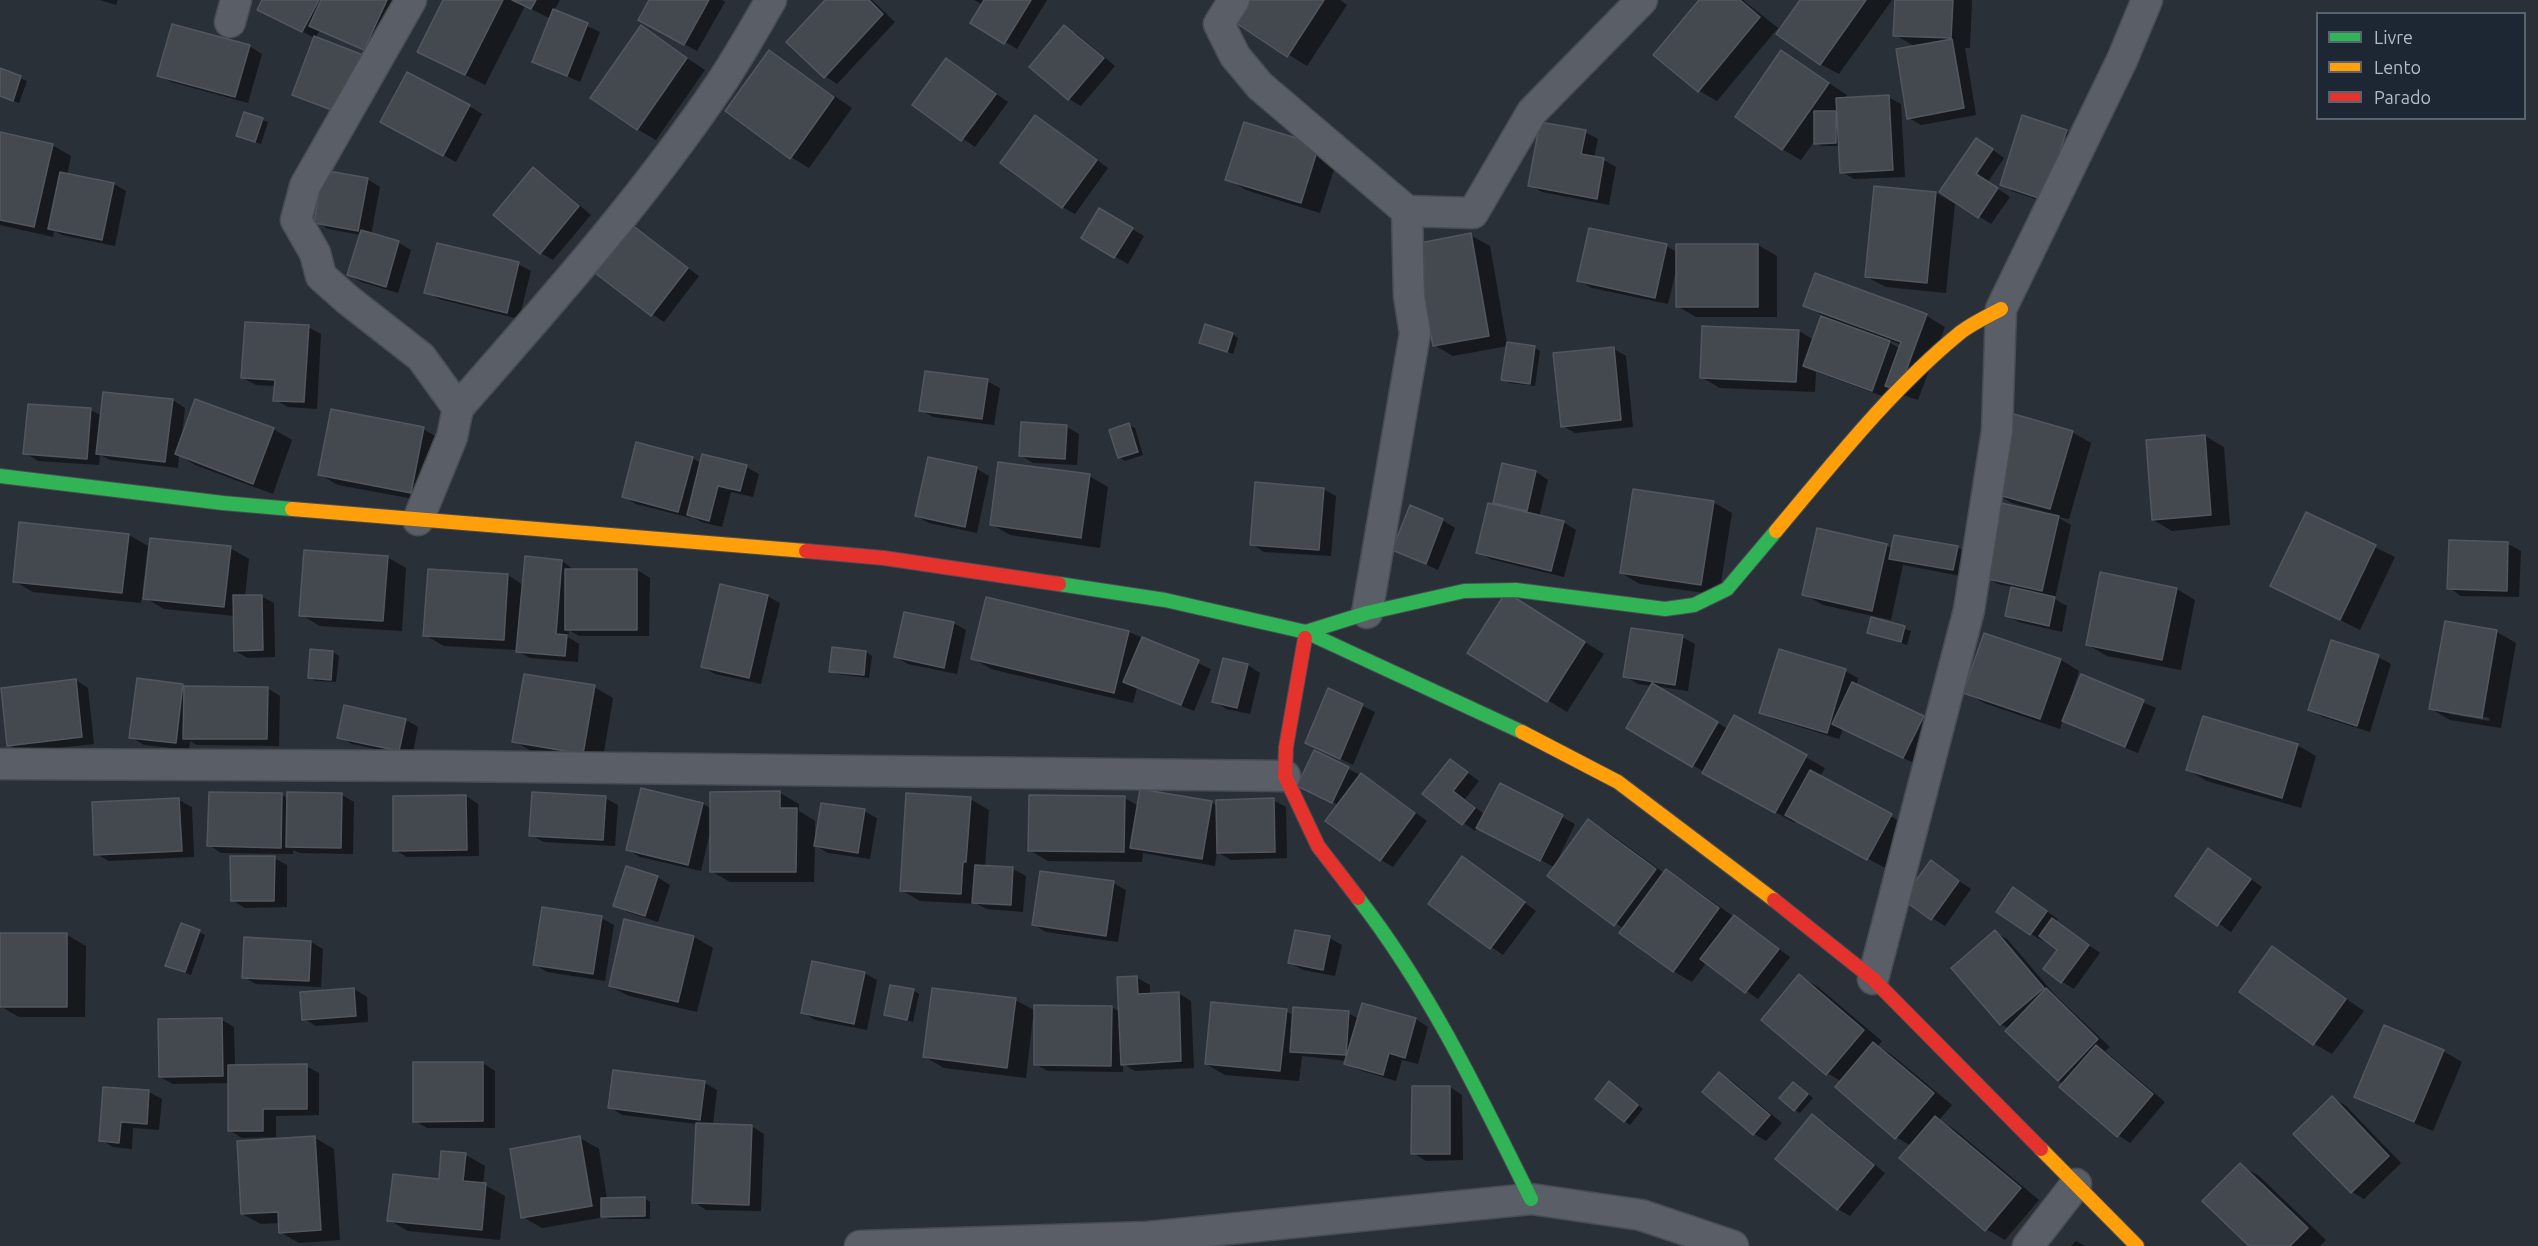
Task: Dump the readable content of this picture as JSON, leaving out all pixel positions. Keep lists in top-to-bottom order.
{
  "legend": ["Livre", "Lento", "Parado"]
}
